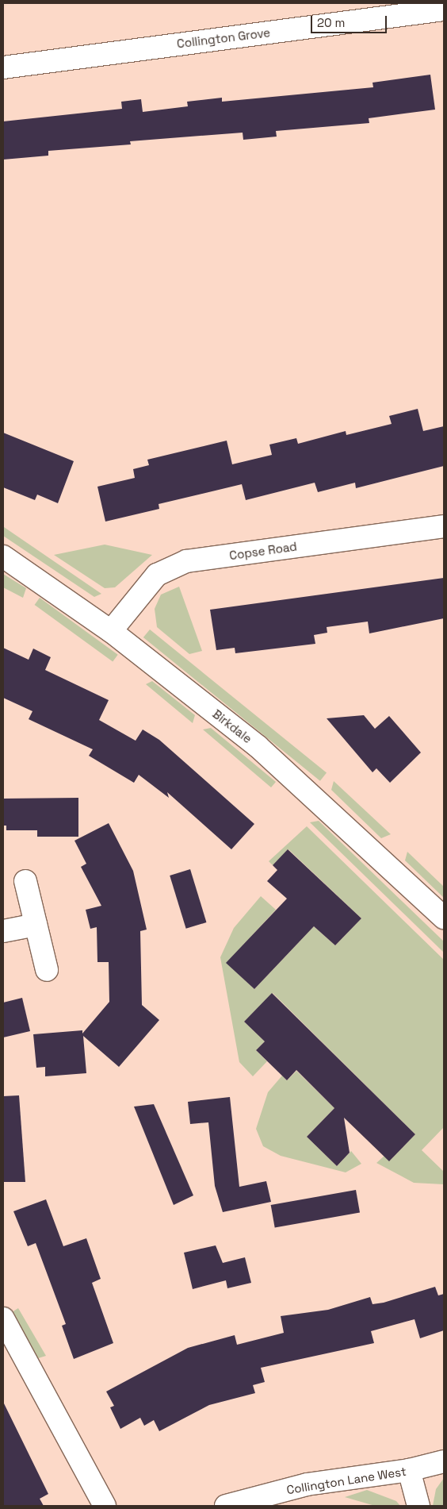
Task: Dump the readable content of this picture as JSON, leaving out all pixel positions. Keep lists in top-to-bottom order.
{
  "streets": {
    "street": [
      "Collington Grove",
      "Copse Road",
      "Birkdale",
      "Collington Lane West"
    ]
  },
  "crossings": [
    ["Copse Road", "Birkdale"]
  ],
  "scale_bar": "20 m"
}
